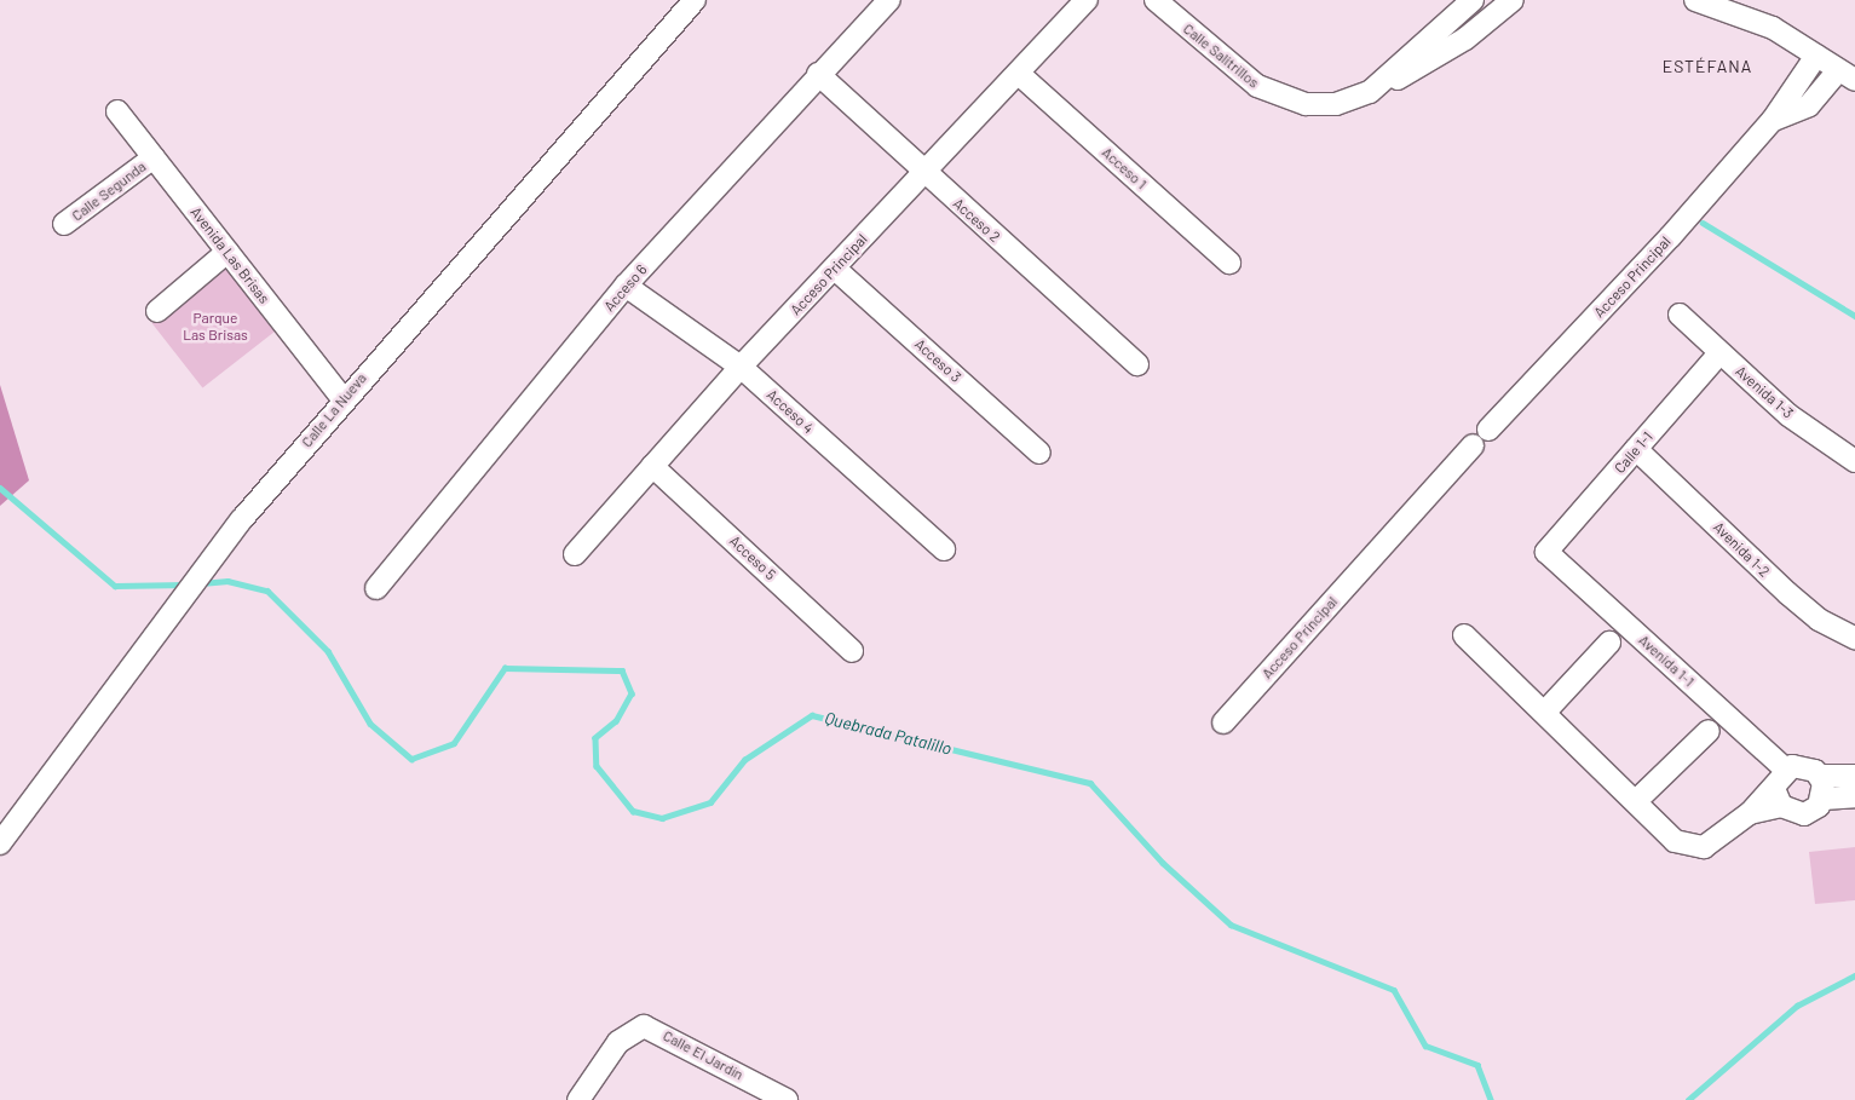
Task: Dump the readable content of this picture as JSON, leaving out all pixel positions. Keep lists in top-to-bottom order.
{
  "streets": {
    "street": [
      "Calle Salitrillos",
      "Acceso 1",
      "Calle Segunda",
      "Acceso 2",
      "Avenida Las Brisas",
      "Acceso Principal",
      "Acceso 6",
      "Acceso 3",
      "Avenida 1-3",
      "Calle La Nueva",
      "Acceso 4",
      "Calle 1-1",
      "Avenida 1-2",
      "Acceso 5",
      "Avenida 1-1",
      "Calle El Jardín"
    ]
  },
  "crossings": [
    ["Acceso 1", "Acceso Principal"],
    ["Calle Segunda", "Avenida Las Brisas"],
    ["Acceso 2", "Acceso Principal"],
    ["Acceso 2", "Acceso 6"],
    ["Avenida Las Brisas", "Calle La Nueva"],
    ["Acceso Principal", "Acceso 3"],
    ["Acceso Principal", "Acceso 4"],
    ["Acceso Principal", "Acceso 5"],
    ["Acceso 6", "Acceso 4"],
    ["Avenida 1-3", "Calle 1-1"],
    ["Calle 1-1", "Avenida 1-2"],
    ["Calle 1-1", "Avenida 1-1"]
  ],
  "districts": ["ESTÉFANA"],
  "water": ["Quebrada Patalillo"],
  "parks": ["Parque Las Brisas"]
}
